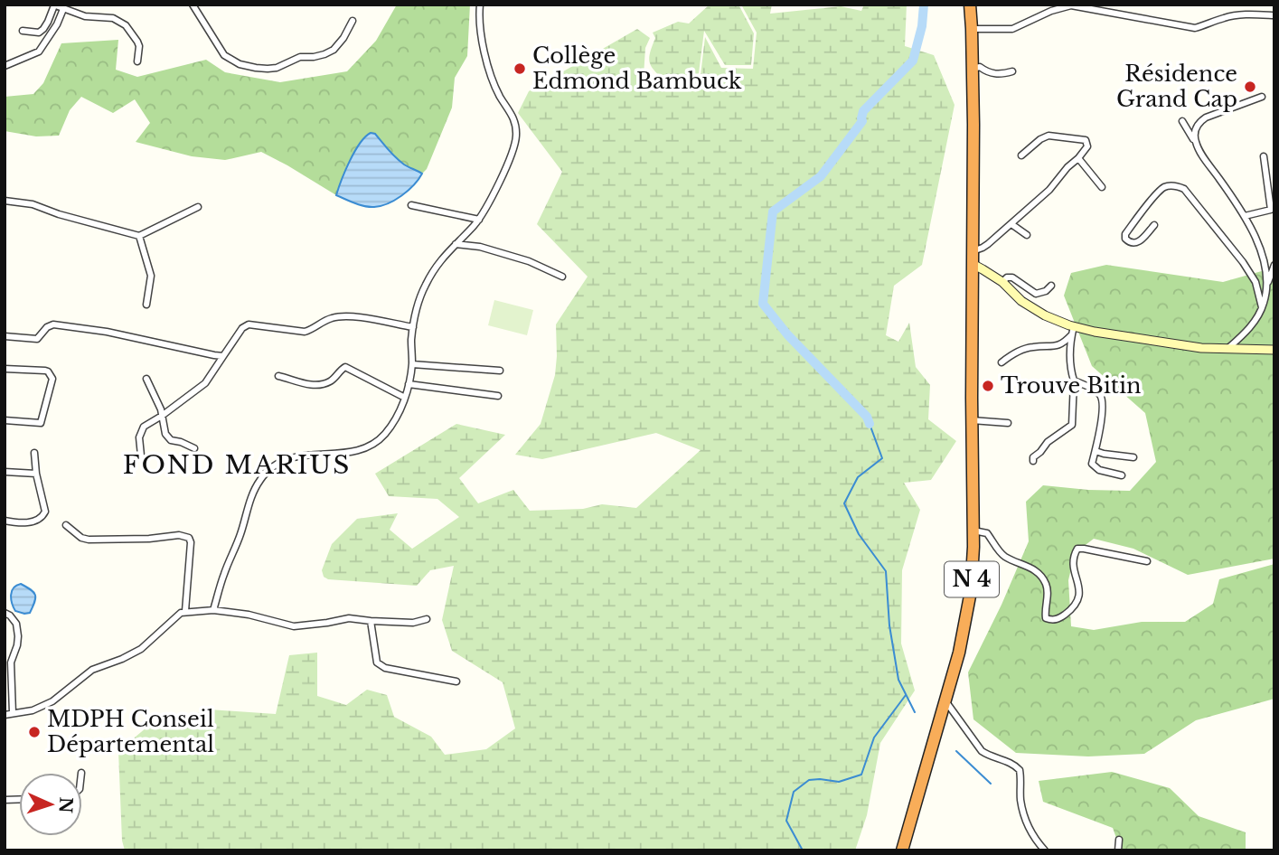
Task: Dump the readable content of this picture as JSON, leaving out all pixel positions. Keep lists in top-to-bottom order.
{
  "streets": {
    "highway": ["N 4"]
  },
  "districts": ["FOND MARIUS"],
  "places": [
    "Collège Edmond Bambuck",
    "Résidence Grand Cap",
    "Trouve Bitin",
    "MDPH Conseil Départemental"
  ],
  "north": "right"
}
